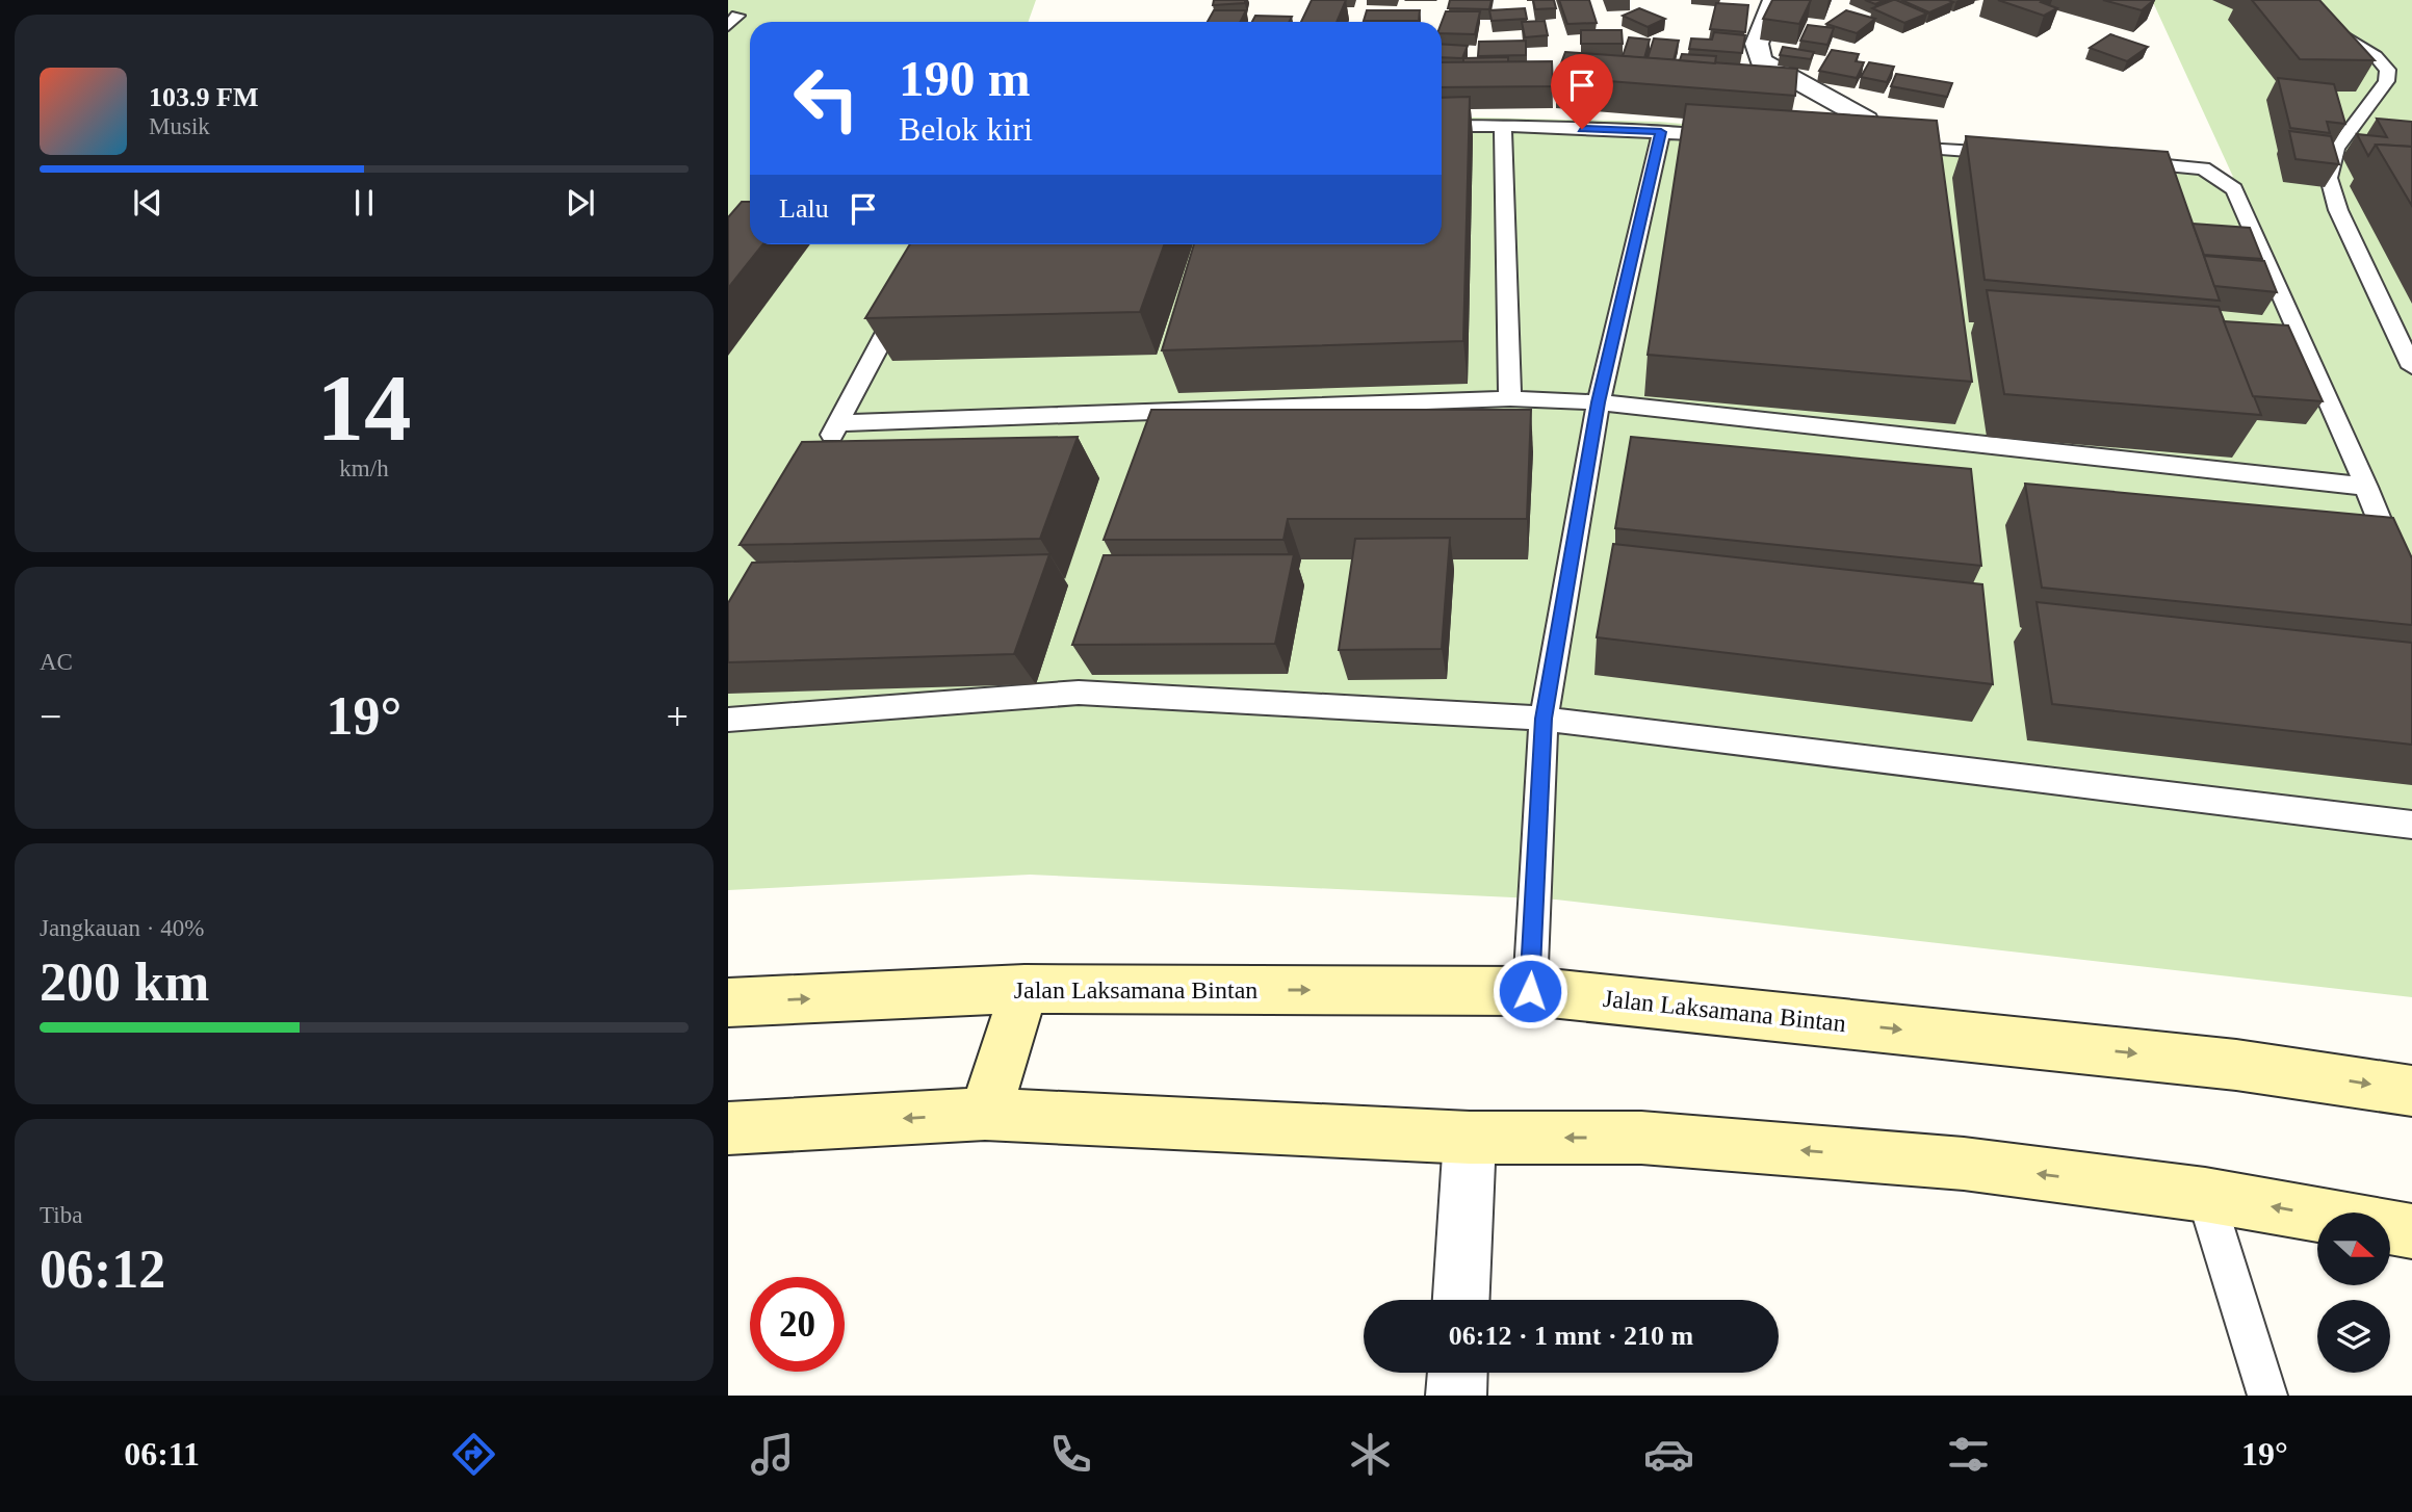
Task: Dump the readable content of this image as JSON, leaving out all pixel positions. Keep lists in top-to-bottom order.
{
  "streets": {
    "main road": ["Jalan Laksamana Bintan"]
  },
  "north": "right",
  "page": {
    "turn": ["190 m", "Belok kiri"],
    "song": ["103.9 FM", "Musik"],
    "then": "Lalu",
    "tile": [
      ["14", "km/h"],
      "AC",
      ["Jangkauan · 40%", "200 km"],
      ["Tiba", "06:12"]
    ],
    "heat": ["−", "19°", "+"],
    "limit": "20",
    "trip": "06:12 · 1 mnt · 210 m",
    "tabs": ["06:11", "19°"]
  }
}
